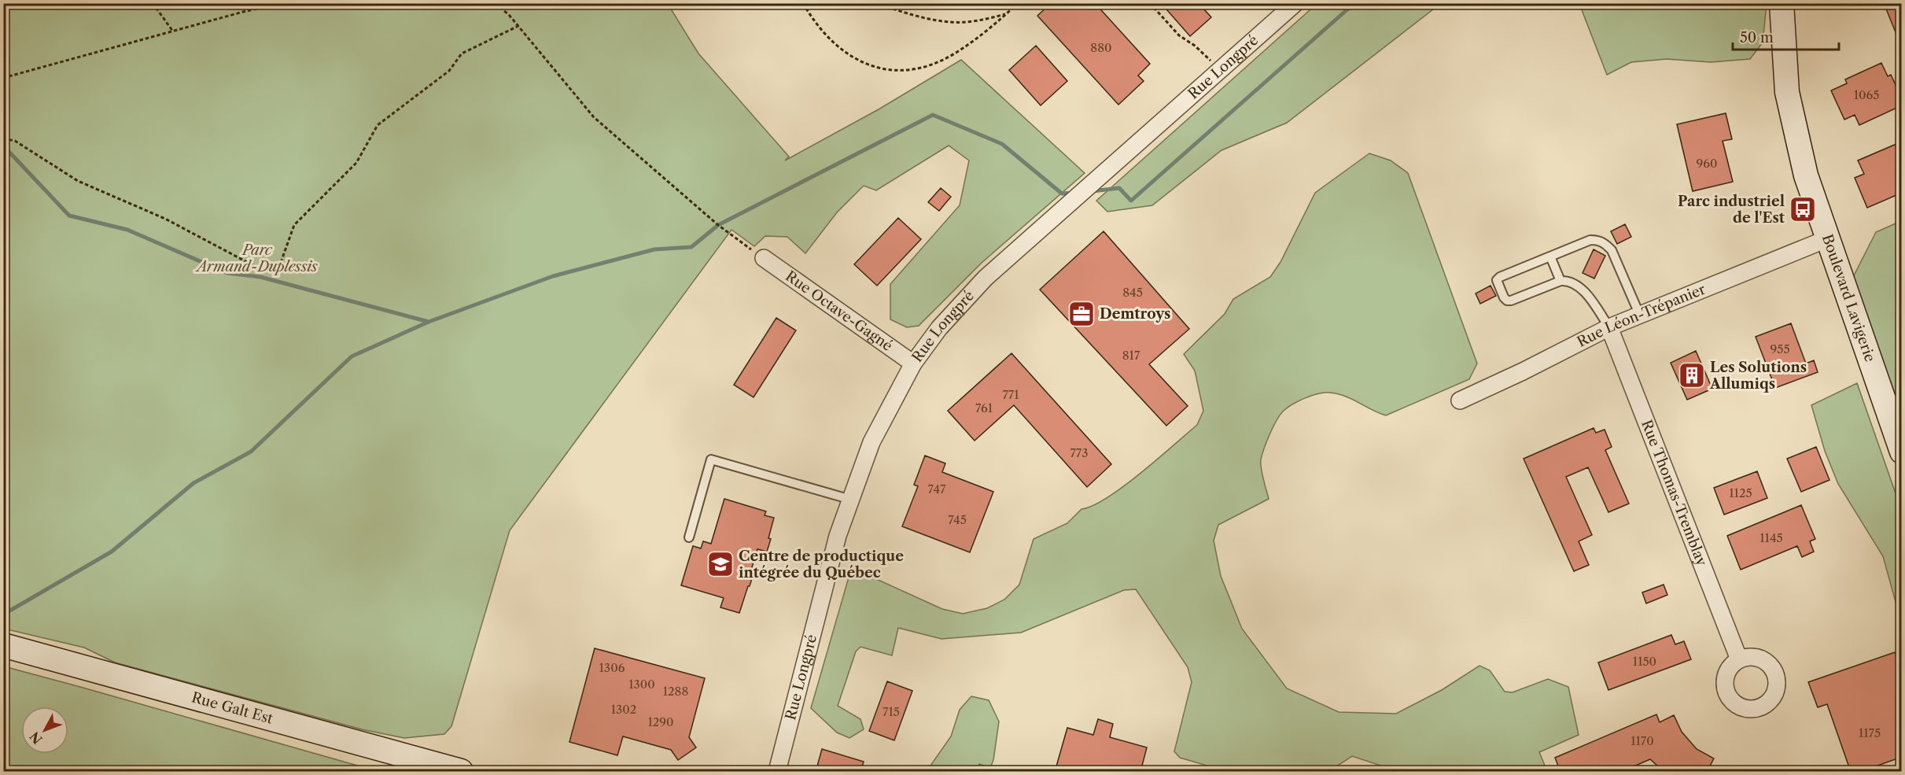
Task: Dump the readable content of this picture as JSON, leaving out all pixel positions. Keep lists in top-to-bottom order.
{
  "streets": {
    "street": [
      "Rue Longpré",
      "Boulevard Lavigerie",
      "Rue Octave-Gagné",
      "Rue Léon-Trépanier",
      "Rue Thomas-Tremblay",
      "Rue Galt Est"
    ]
  },
  "crossings": [
    ["Rue Longpré", "Rue Octave-Gagné"],
    ["Boulevard Lavigerie", "Rue Léon-Trépanier"],
    ["Rue Léon-Trépanier", "Rue Thomas-Tremblay"]
  ],
  "parks": ["Parc Armand-Duplessis"],
  "places": {
    "bus stop": ["Parc industriel de l'Est"],
    "office": ["Demtroys"],
    "building": ["Les Solutions Allumiqs"],
    "school or university": ["Centre de productique intégrée du Québec"]
  },
  "house_numbers": [
    "880",
    "1065",
    "960",
    "845",
    "955",
    "817",
    "771",
    "761",
    "773",
    "747",
    "1125",
    "745",
    "1145",
    "1150",
    "1306",
    "1300",
    "1288",
    "1302",
    "715",
    "1290",
    "1175",
    "1170"
  ],
  "scale_bar": "50 m",
  "north": "bottom left"
}
